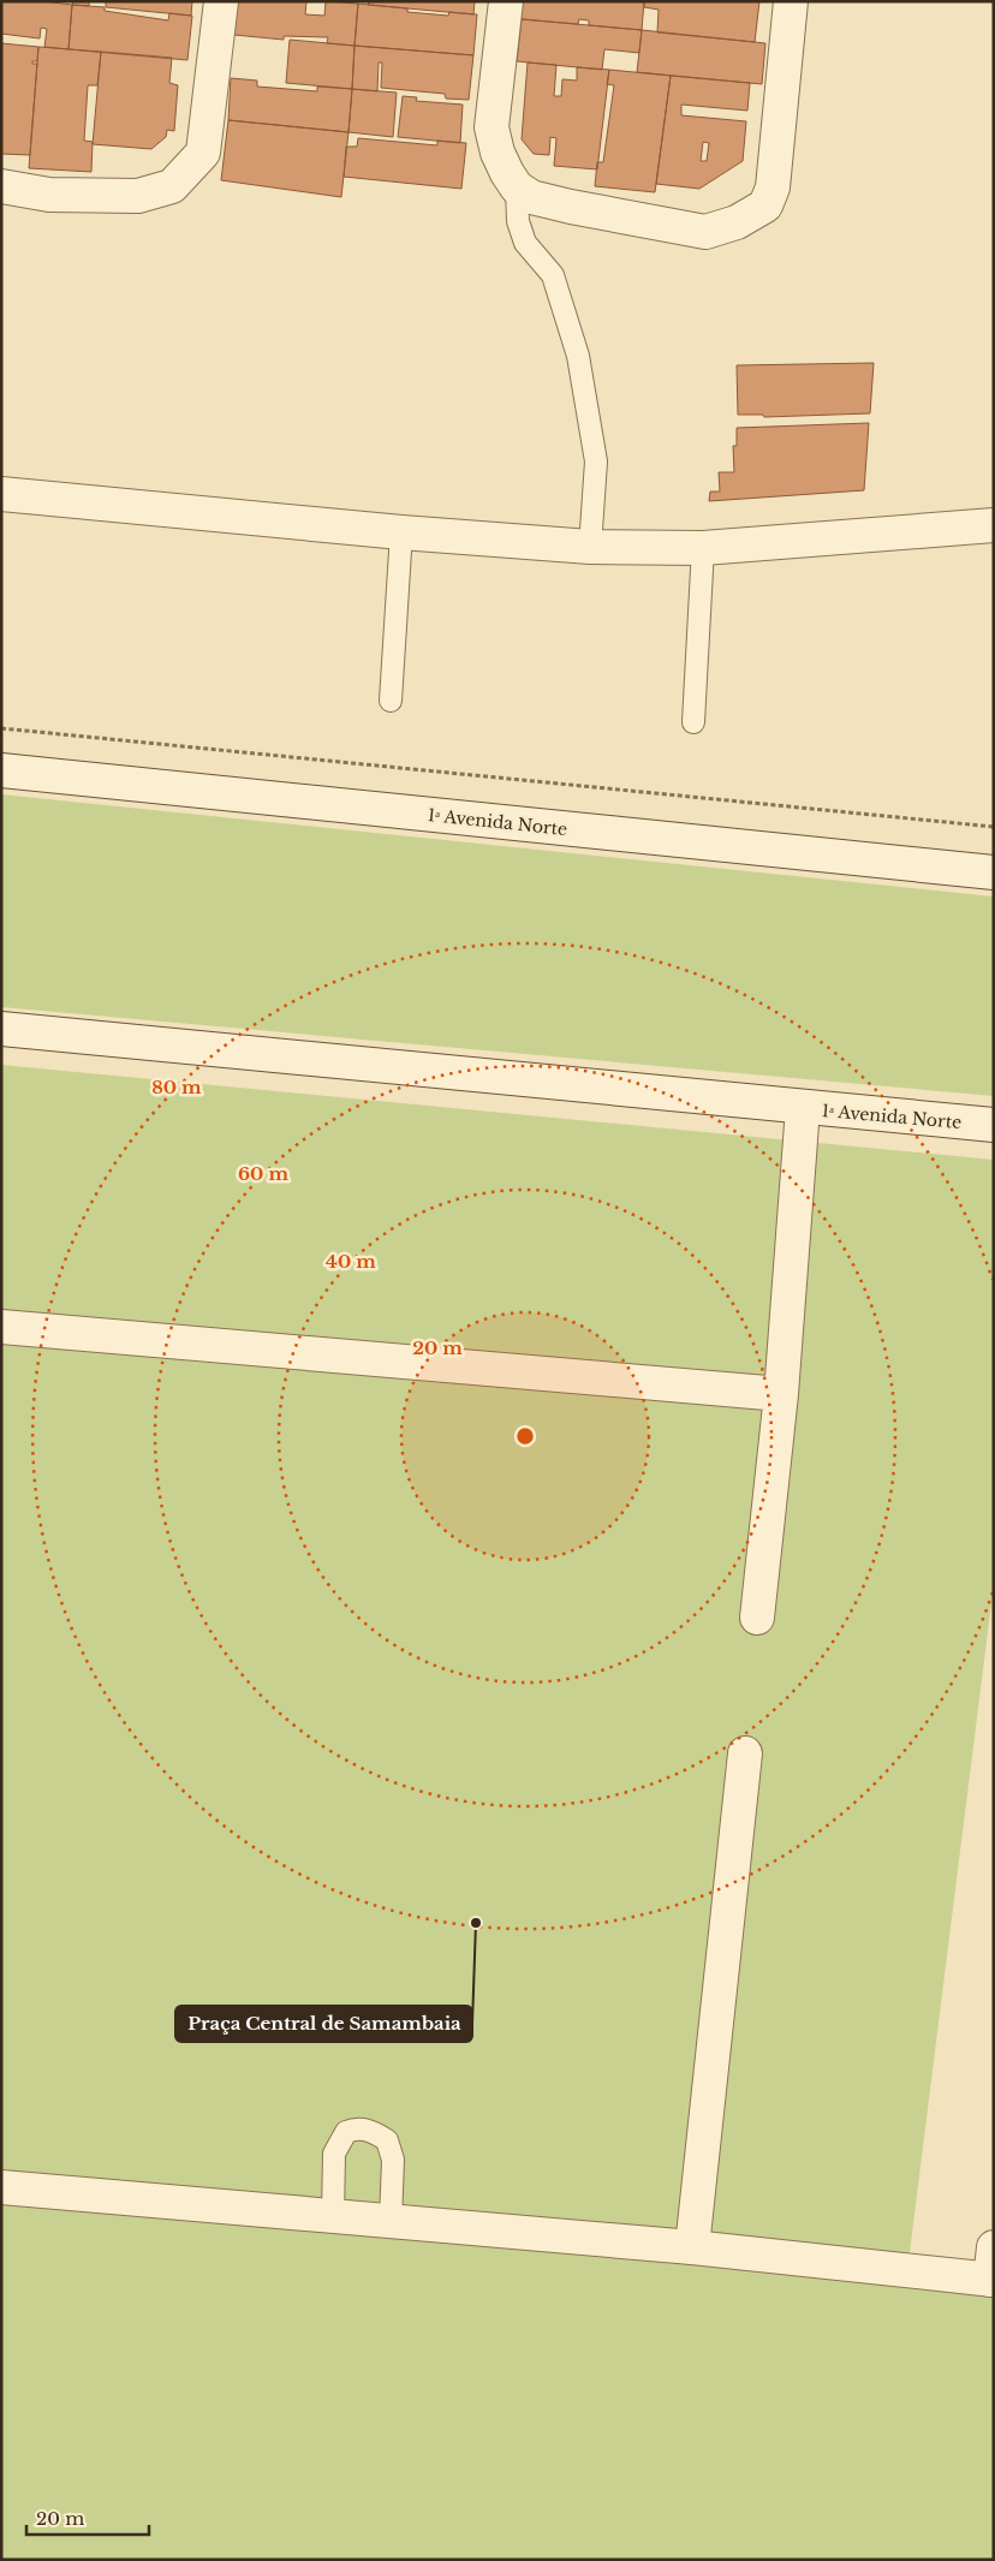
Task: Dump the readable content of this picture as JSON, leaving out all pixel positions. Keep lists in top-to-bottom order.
{
  "streets": {
    "street": ["1ᵃ Avenida Norte"]
  },
  "places": ["Praça Central de Samambaia"],
  "scale_bar": "20 m",
  "rings": [
    "80 m",
    "60 m",
    "40 m",
    "20 m"
  ]
}
